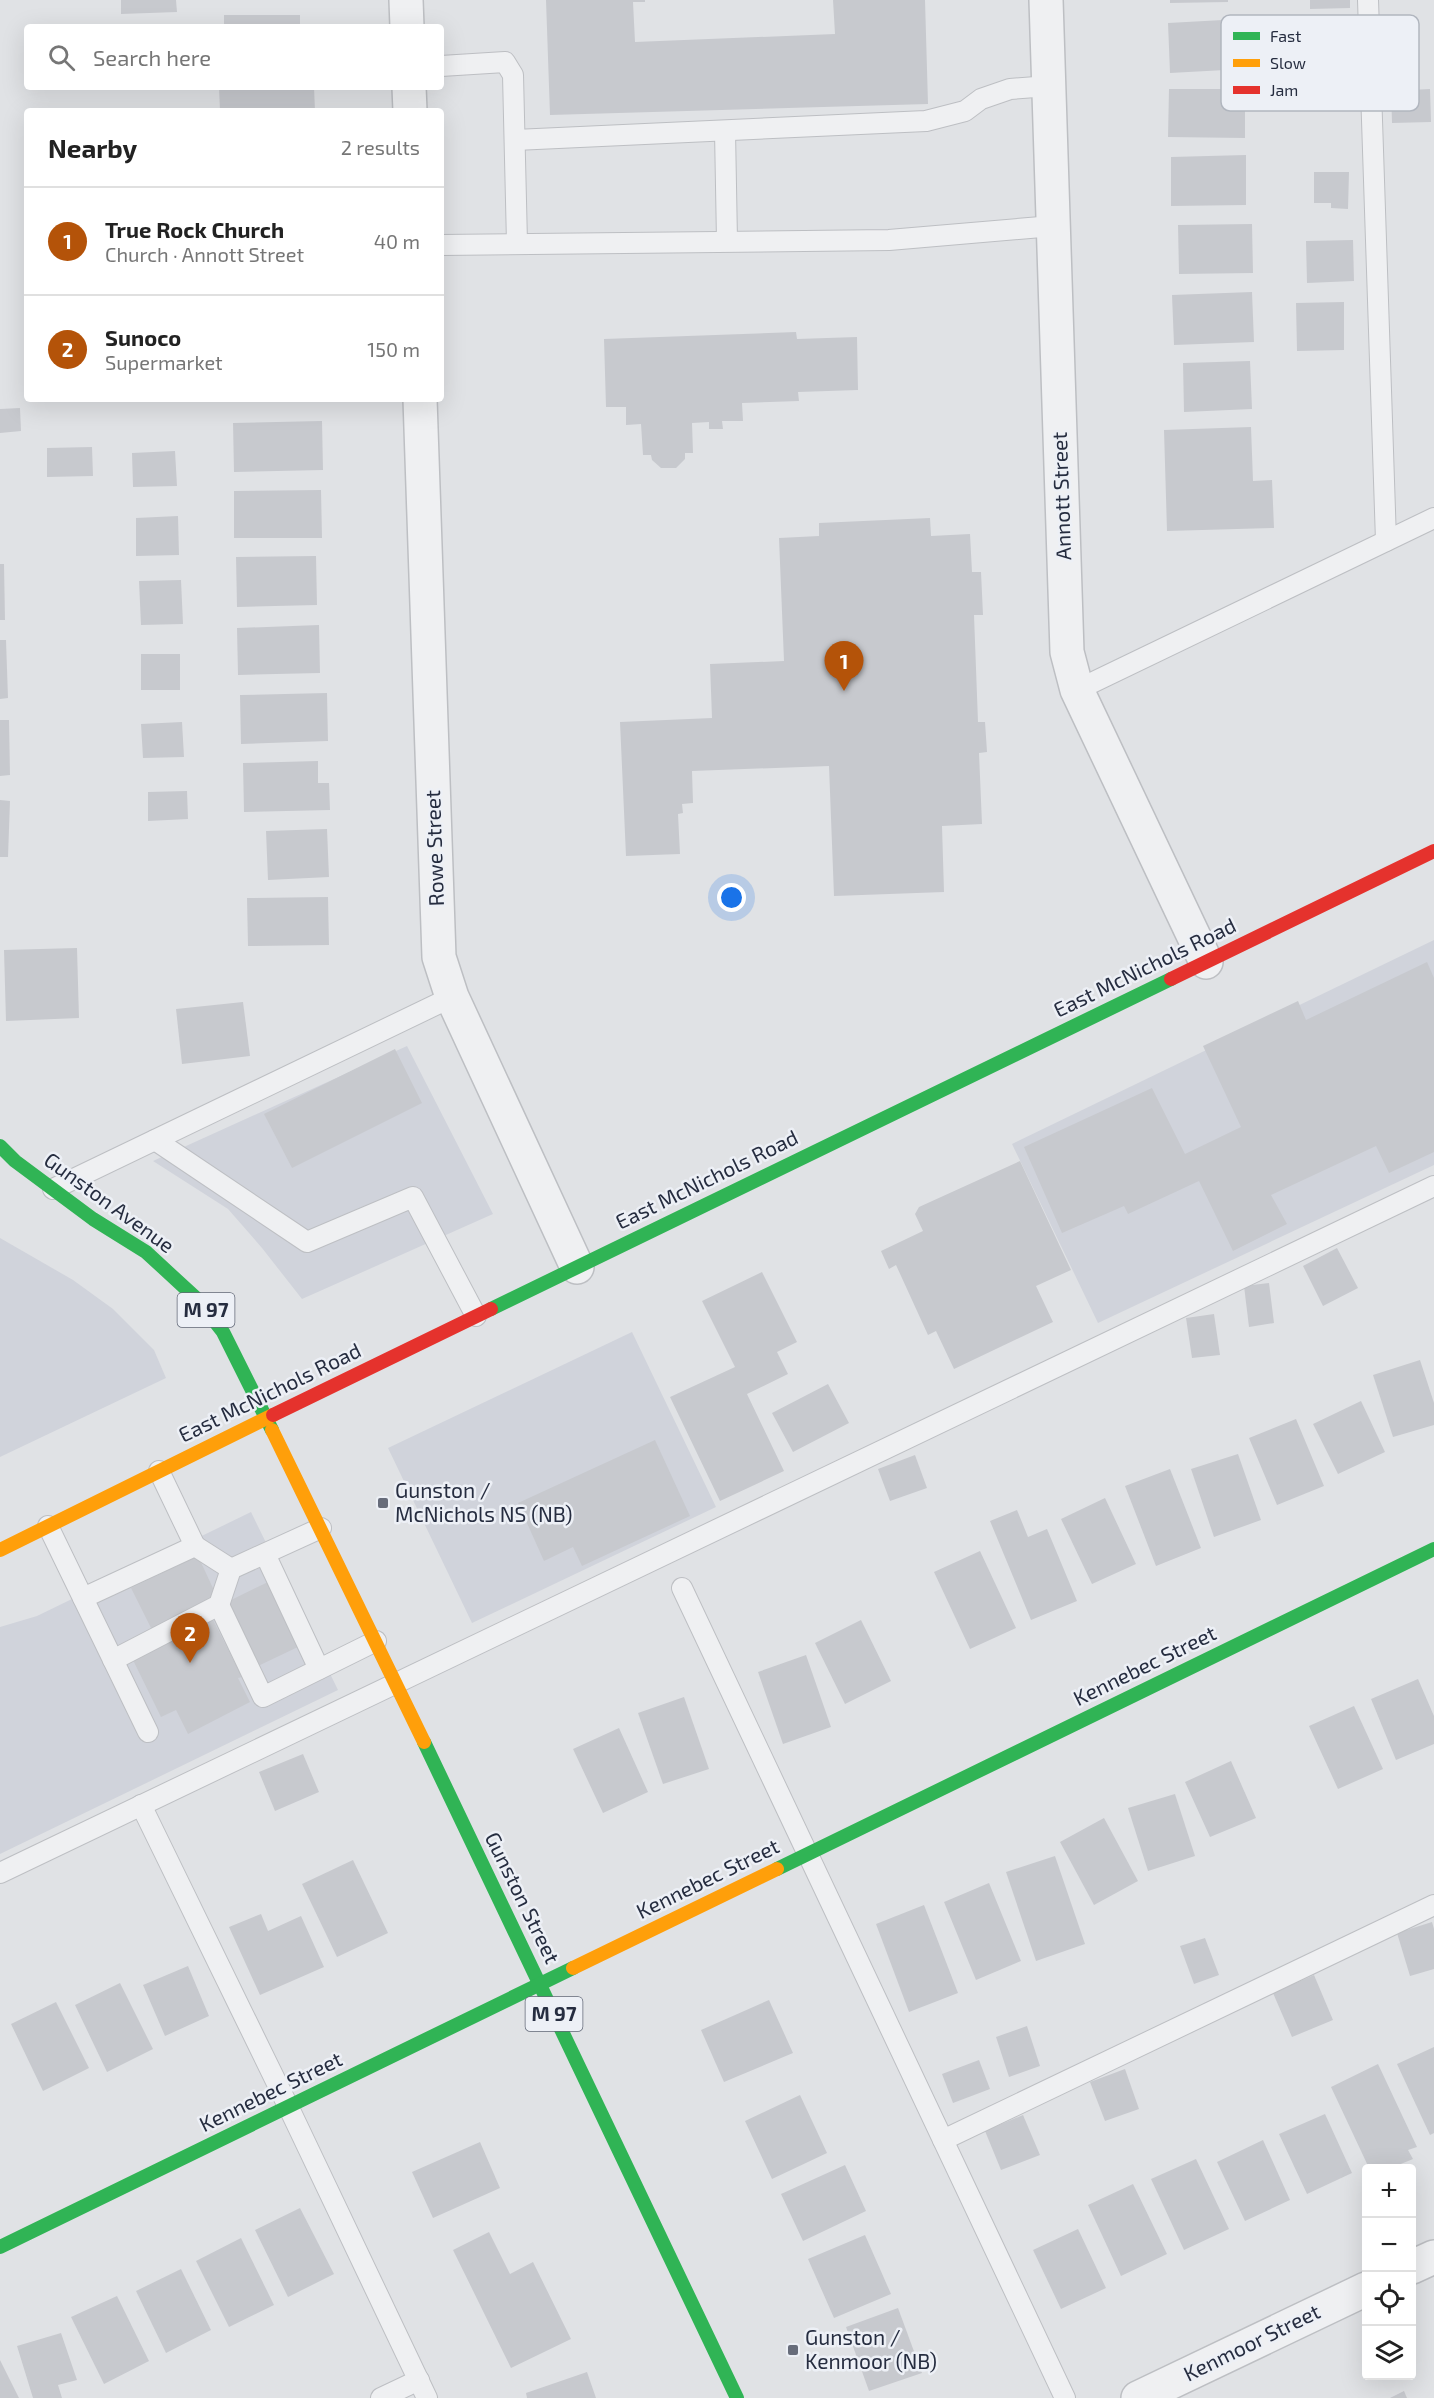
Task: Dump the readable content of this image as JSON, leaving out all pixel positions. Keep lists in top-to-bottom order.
{
  "streets": {
    "street": [
      "Annott Street",
      "Rowe Street",
      "East McNichols Road",
      "Gunston Avenue",
      "M 97",
      "Kennebec Street",
      "Gunston Street",
      "Kenmoor Street"
    ]
  },
  "crossings": [
    ["Annott Street", "East McNichols Road"],
    ["Rowe Street", "East McNichols Road"],
    ["East McNichols Road", "Gunston Avenue"],
    ["East McNichols Road", "Gunston Street"],
    ["Gunston Avenue", "Gunston Street"],
    ["Kennebec Street", "Gunston Street"]
  ],
  "places": {
    "transit": ["Gunston / McNichols NS (NB)", "Gunston / Kenmoor (NB)"]
  },
  "legend": ["Fast", "Slow", "Jam"],
  "page": {
    "search": "Search here",
    "heading": ["Nearby", "2 results"],
    "list": [
      {
        "mark": "1",
        "name": "True Rock Church",
        "note": "Church · Annott Street",
        "value": "40 m"
      },
      {
        "mark": "2",
        "name": "Sunoco",
        "note": "Supermarket",
        "value": "150 m"
      }
    ],
    "pins": ["1", "2"],
    "map_buttons": ["+", "−"]
  }
}
